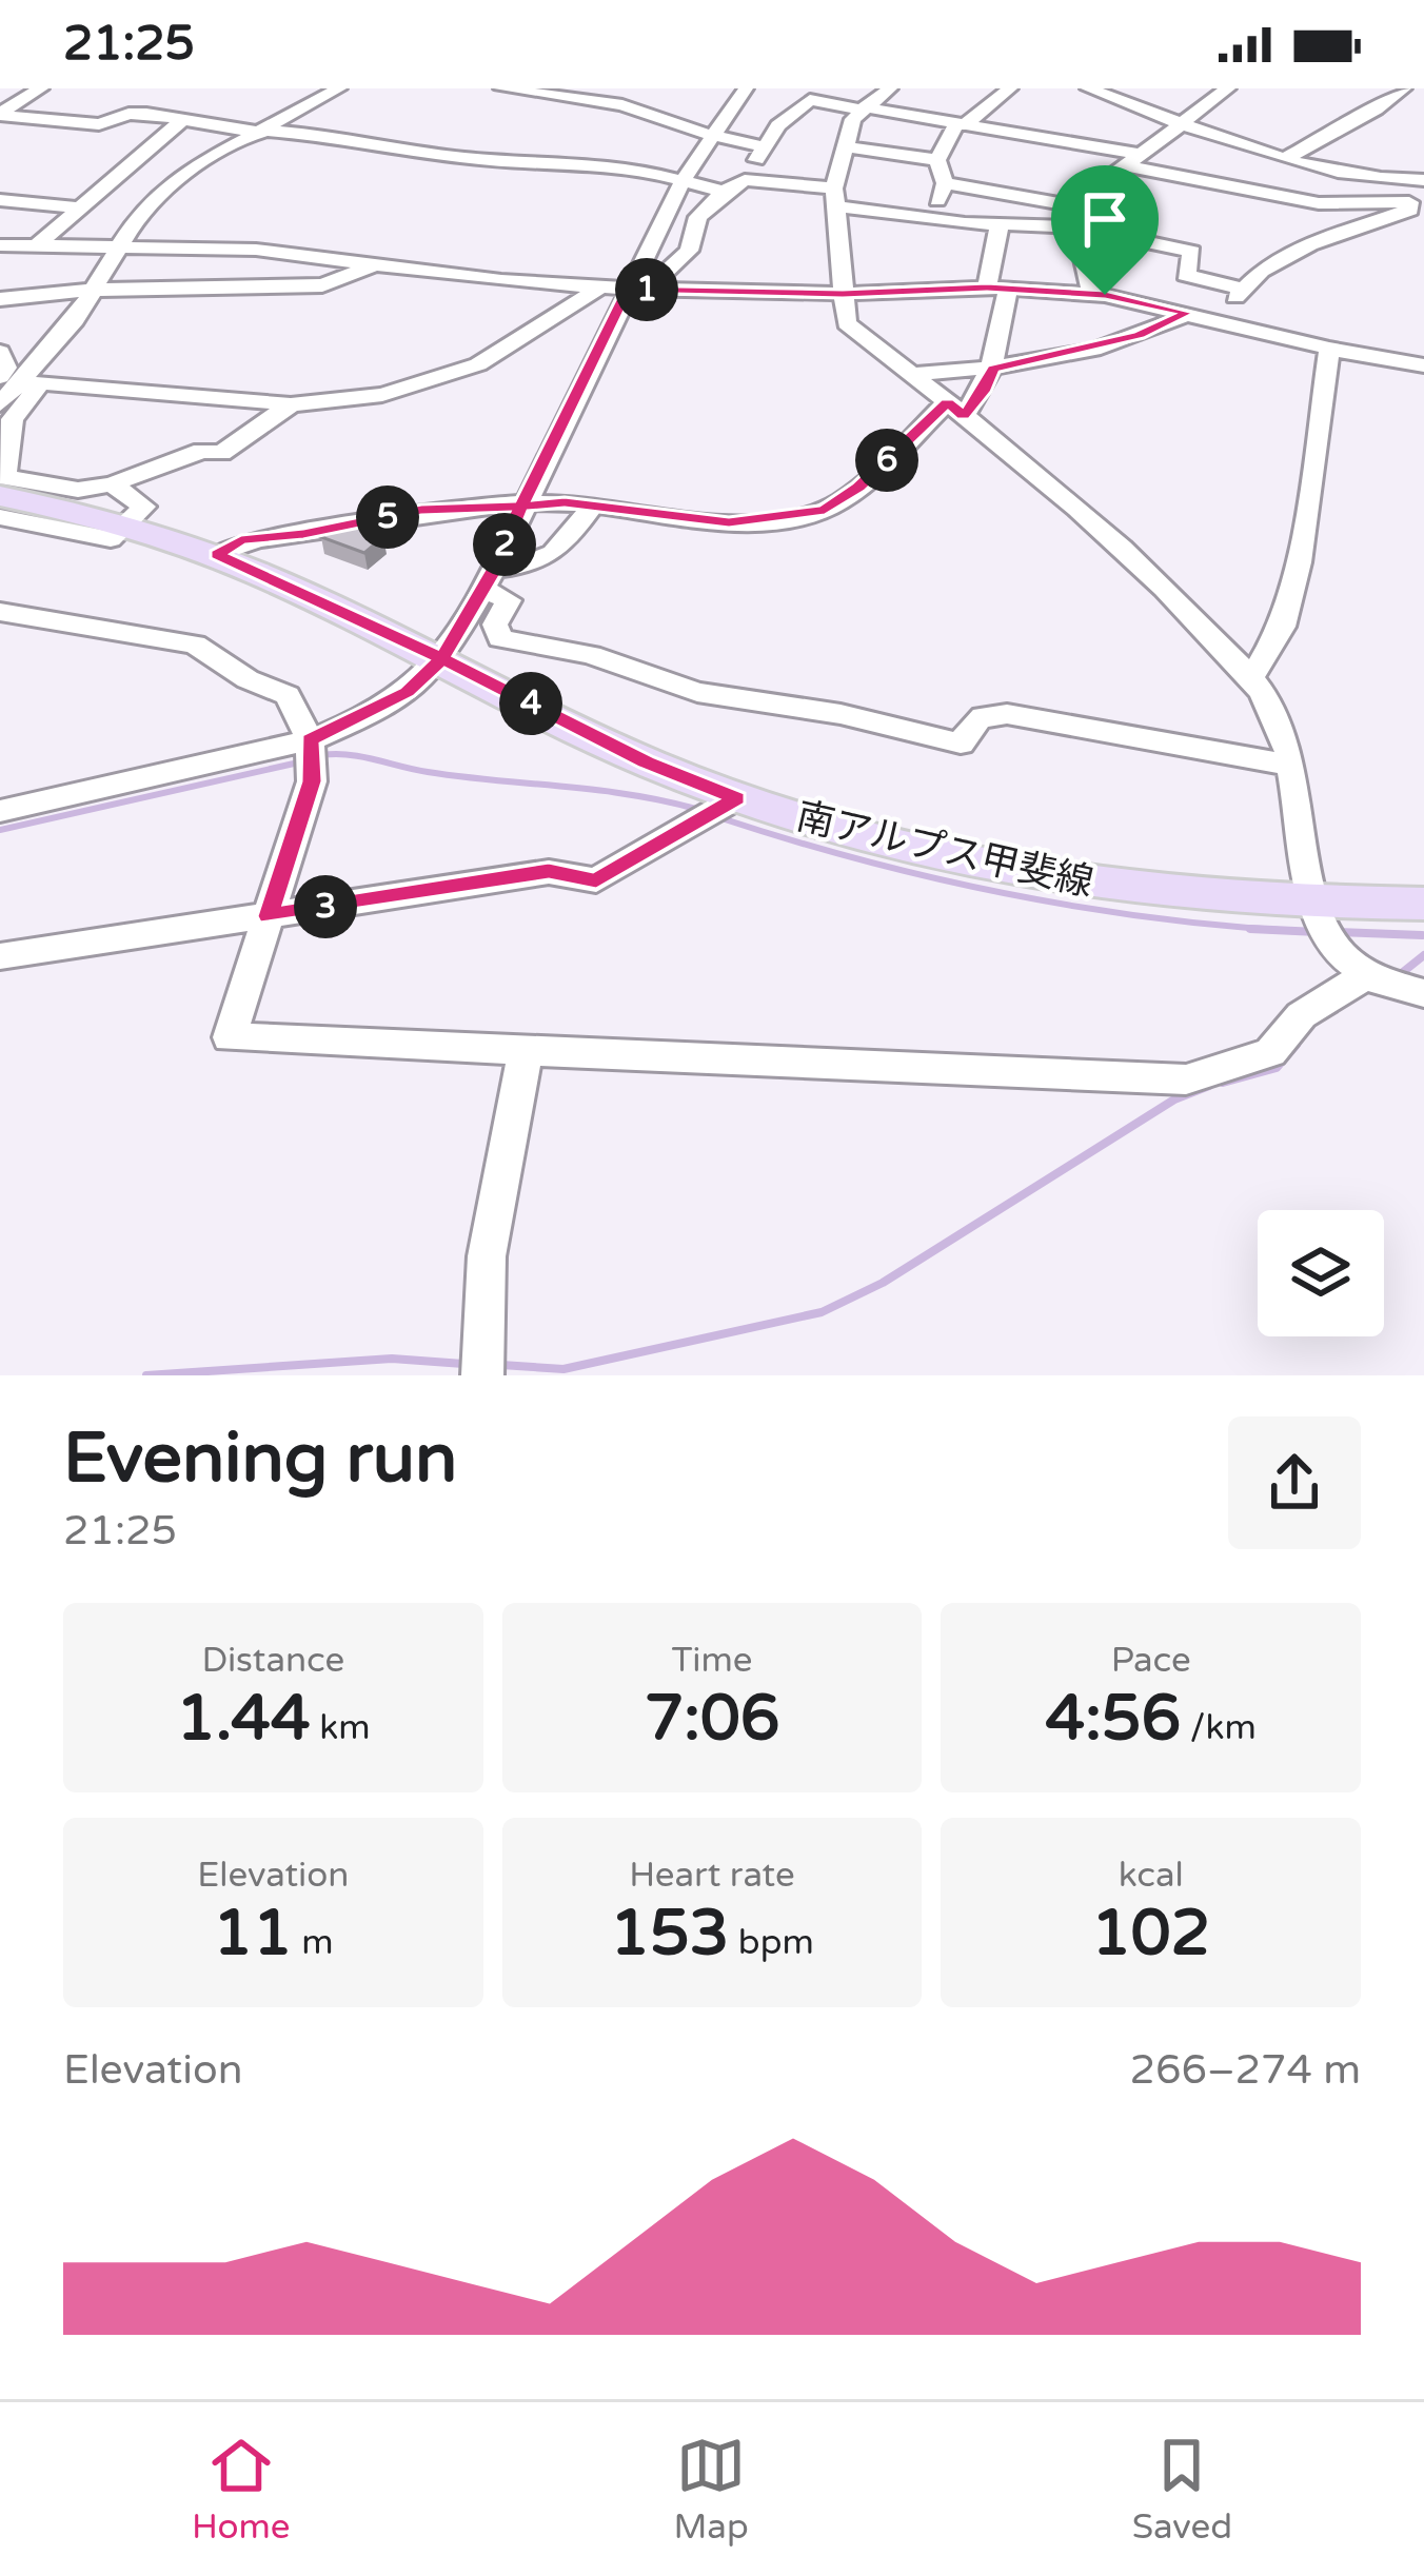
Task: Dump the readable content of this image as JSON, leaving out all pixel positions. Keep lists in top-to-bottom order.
{
  "streets": {
    "main road": ["南アルプス甲斐線"]
  },
  "page": {
    "status": "21:25",
    "pins": [
      "1",
      "6",
      "5",
      "2",
      "4",
      "3"
    ],
    "heading": ["Evening run", "21:25"],
    "stats": [
      ["Distance", "1.44 km"],
      ["Time", "7:06"],
      ["Pace", "4:56 /km"],
      ["Elevation", "11 m"],
      ["Heart rate", "153 bpm"],
      ["kcal", "102"]
    ],
    "chart": ["Elevation", "266–274 m"],
    "tabs": ["Home", "Map", "Saved"]
  }
}
